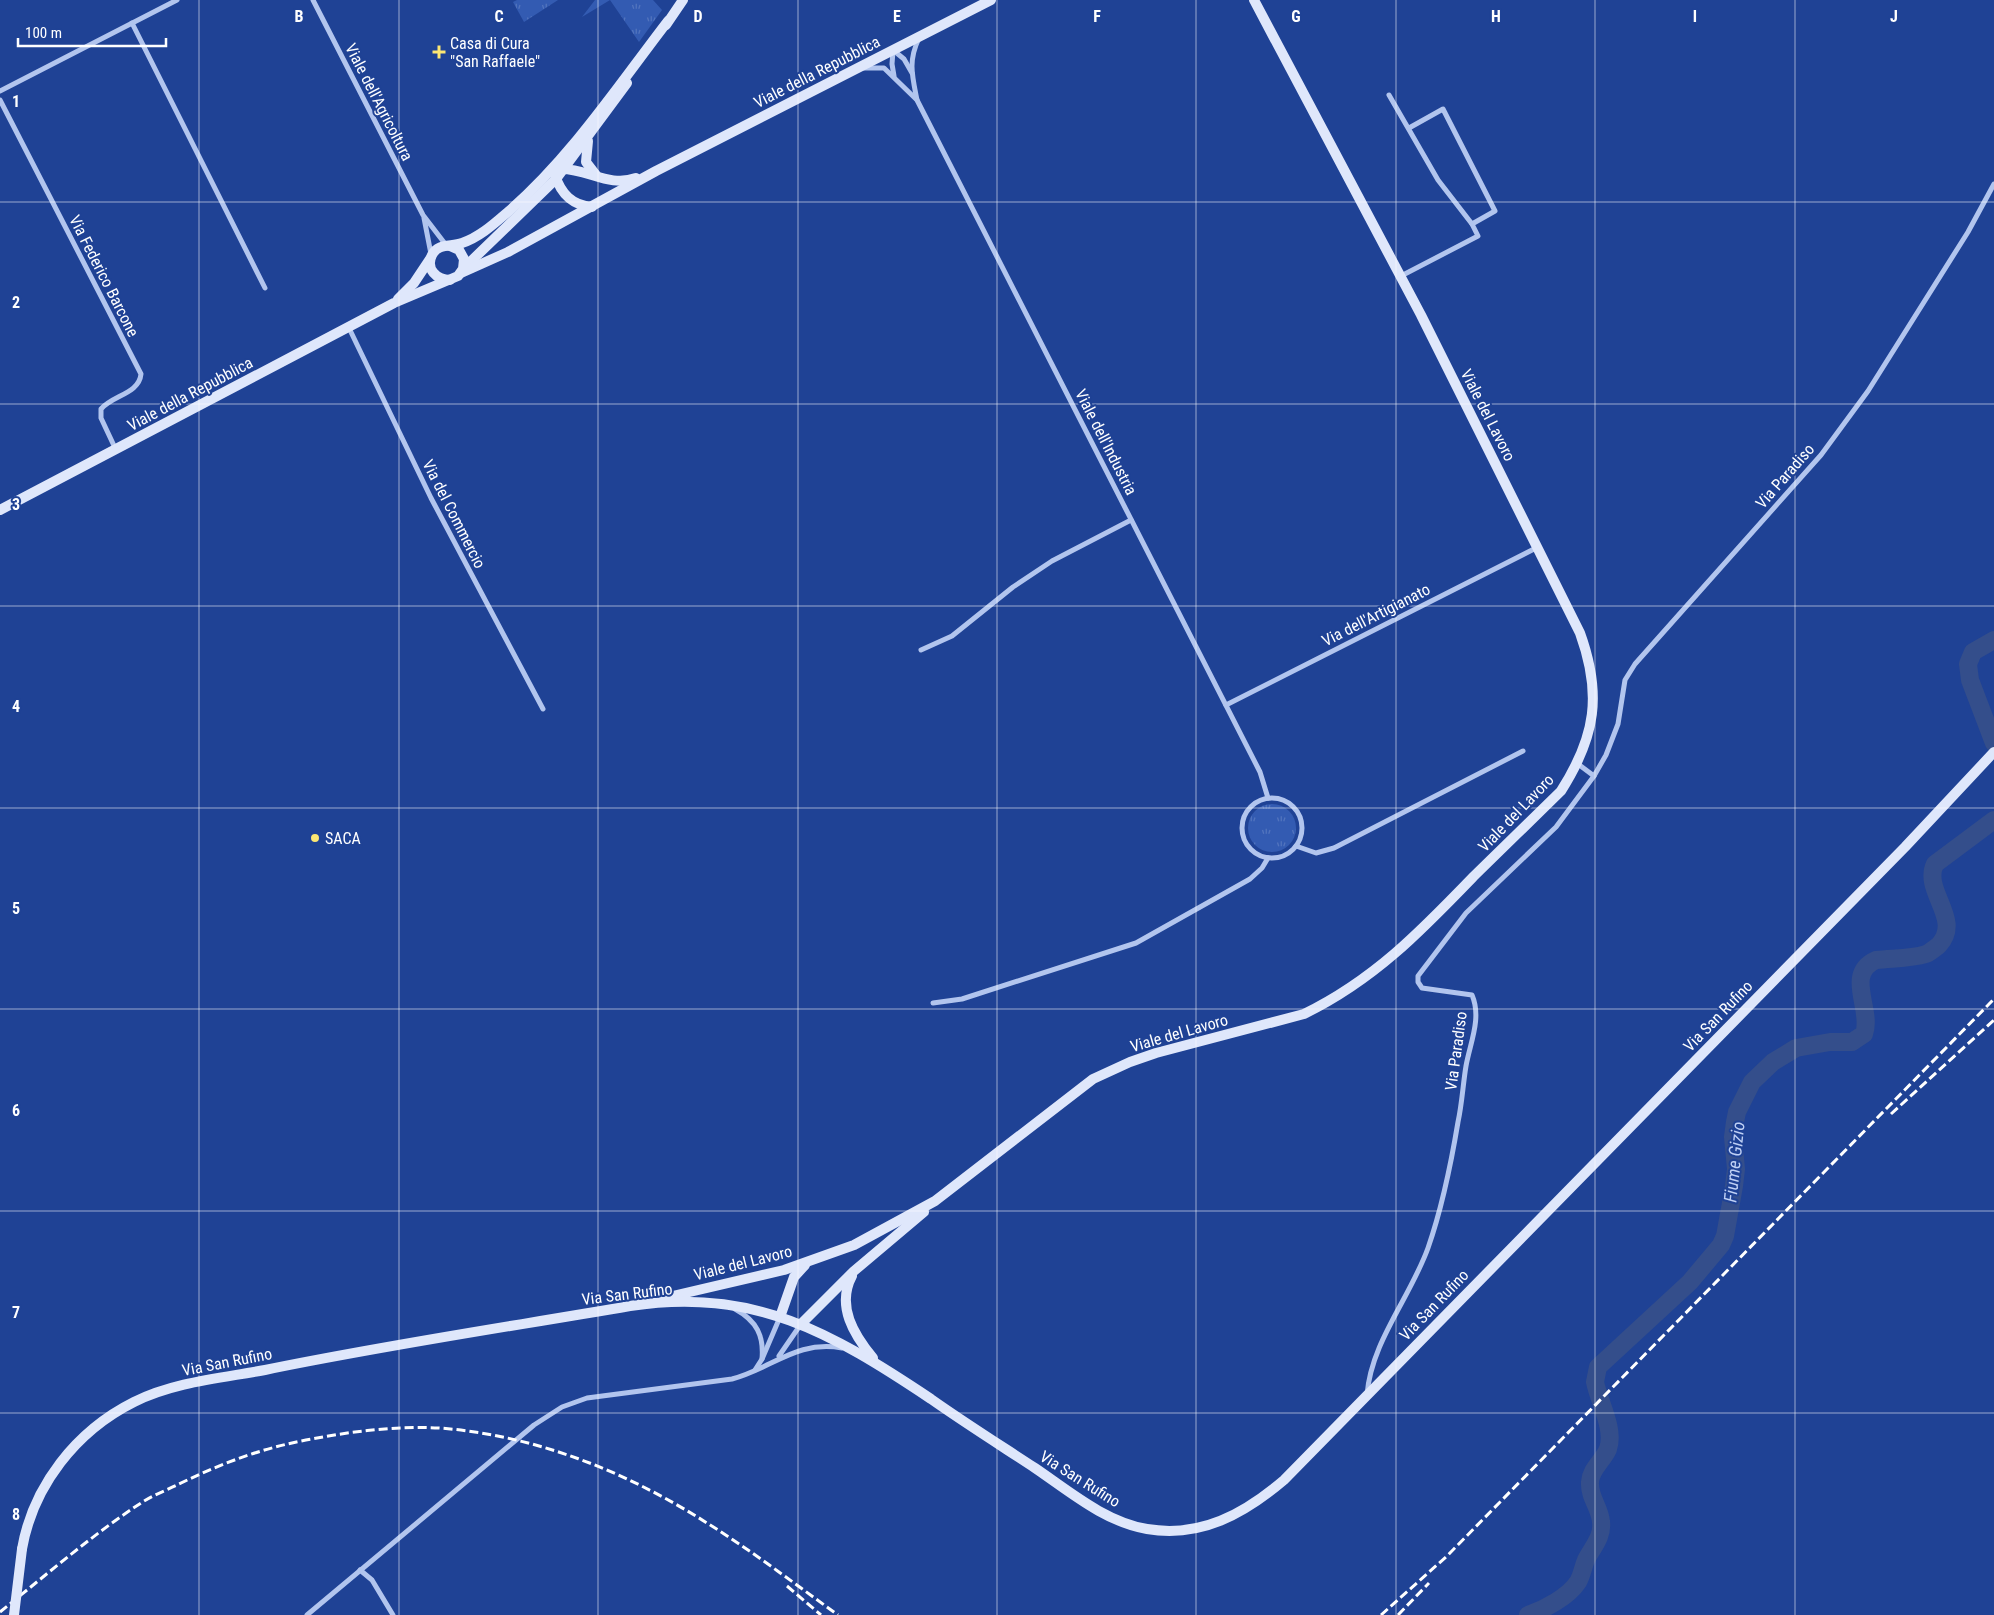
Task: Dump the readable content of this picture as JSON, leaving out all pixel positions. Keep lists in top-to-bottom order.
{
  "streets": {
    "main road": ["Viale della Repubblica", "Viale del Lavoro", "Via San Rufino"],
    "street": [
      "Viale dell'Agricoltura",
      "Via Federico Barcone",
      "Viale dell'Industria",
      "Via Paradiso",
      "Via del Commercio",
      "Via dell'Artigianato"
    ]
  },
  "crossings": [
    ["Viale della Repubblica", "Viale dell'Agricoltura"],
    ["Viale della Repubblica", "Via Federico Barcone"],
    ["Viale della Repubblica", "Viale dell'Industria"],
    ["Viale della Repubblica", "Via del Commercio"],
    ["Viale del Lavoro", "Via dell'Artigianato"],
    ["Viale del Lavoro", "Via San Rufino"],
    ["Viale dell'Industria", "Via dell'Artigianato"],
    ["Via Paradiso", "Via San Rufino"]
  ],
  "water": ["Fiume Gizio"],
  "places": {
    "health": ["Casa di Cura \"San Raffaele\""],
    "other": ["SACA"]
  },
  "scale_bar": "100 m",
  "grid": {
    "columns": [
      "B",
      "C",
      "D",
      "E",
      "F",
      "G",
      "H",
      "I",
      "J"
    ],
    "rows": [
      "1",
      "2",
      "3",
      "4",
      "5",
      "6",
      "7",
      "8"
    ]
  }
}
